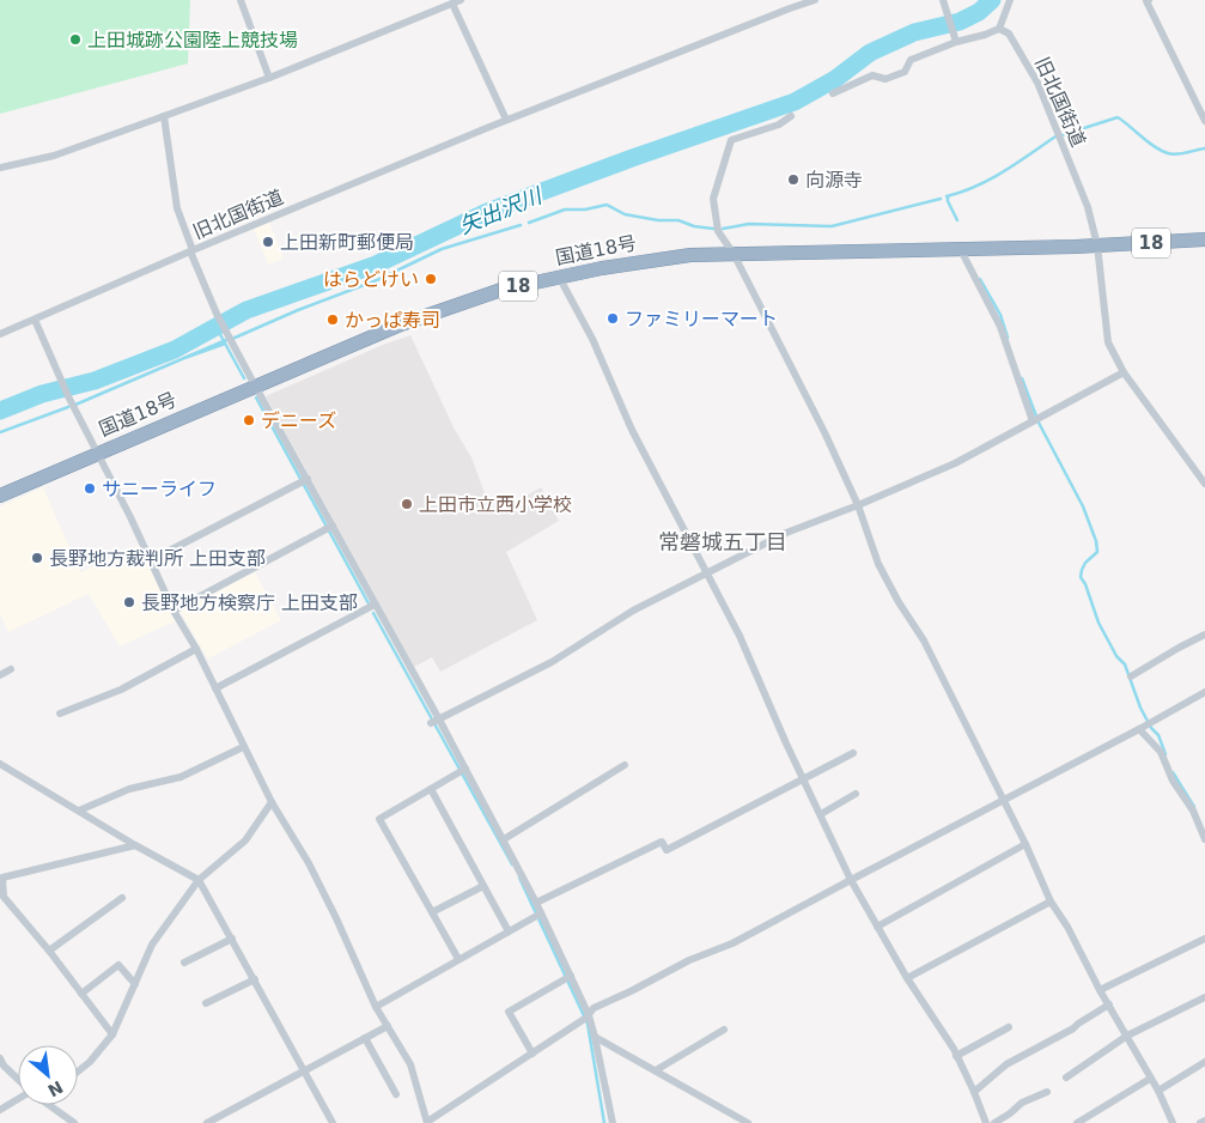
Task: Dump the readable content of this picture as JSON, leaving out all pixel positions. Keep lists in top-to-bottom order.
{
  "streets": {
    "highway": ["18", "国道18号"],
    "street": ["旧北国街道"]
  },
  "crossings": [
    ["旧北国街道", "国道18号"]
  ],
  "districts": ["常磐城五丁目"],
  "water": ["矢出沢川"],
  "places": [
    "上田城跡公園陸上競技場",
    "向源寺",
    "上田新町郵便局",
    "はらどけい",
    "ファミリーマート",
    "かっぱ寿司",
    "デニーズ",
    "サニーライフ",
    "上田市立西小学校",
    "長野地方裁判所 上田支部",
    "長野地方検察庁 上田支部"
  ],
  "north": "bottom right"
}
